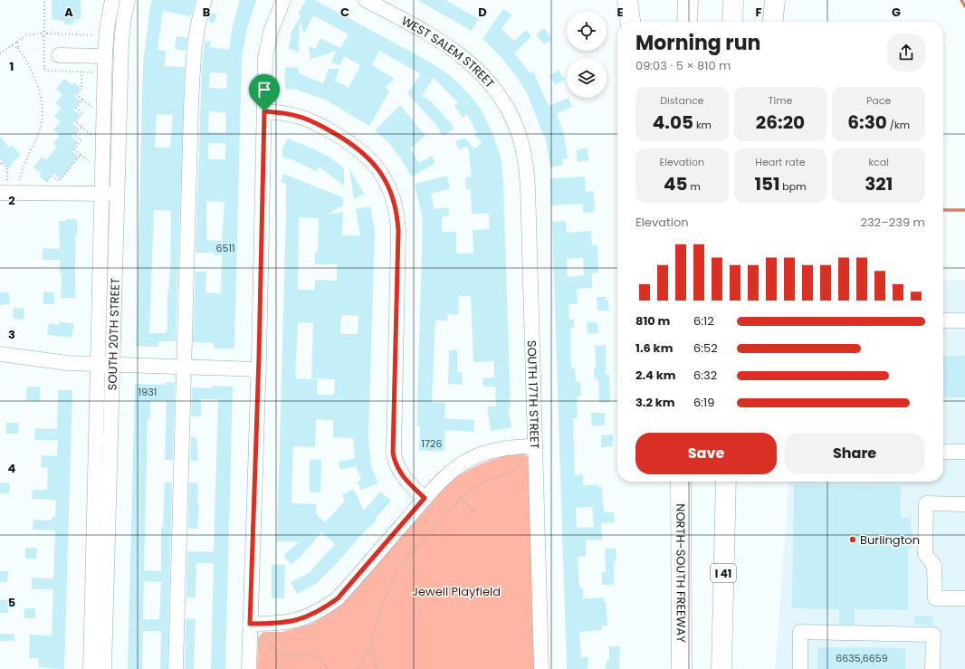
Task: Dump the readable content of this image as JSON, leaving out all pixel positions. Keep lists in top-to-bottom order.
{
  "streets": {
    "highway": ["NORTH-SOUTH FREEWAY", "I 41"],
    "street": ["WEST SALEM STREET", "SOUTH 20TH STREET", "SOUTH 17TH STREET"]
  },
  "crossings": [
    ["WEST SALEM STREET", "SOUTH 17TH STREET"]
  ],
  "parks": ["Jewell Playfield"],
  "places": ["Burlington"],
  "house_numbers": [
    "6511",
    "1931",
    "1726",
    "6635,6659"
  ],
  "page": {
    "heading": ["Morning run", "09:03 · 5 × 810 m"],
    "stats": [
      ["Distance", "4.05 km"],
      ["Time", "26:20"],
      ["Pace", "6:30 /km"],
      ["Elevation", "45 m"],
      ["Heart rate", "151 bpm"],
      ["kcal", "321"]
    ],
    "chart": ["Elevation", "232–239 m"],
    "list": [
      {
        "name": "810 m",
        "note": "6:12"
      },
      {
        "name": "1.6 km",
        "note": "6:52"
      },
      {
        "name": "2.4 km",
        "note": "6:32"
      },
      {
        "name": "3.2 km",
        "note": "6:19"
      }
    ],
    "buttons": ["Save", "Share"]
  },
  "grid": {
    "columns": [
      "A",
      "B",
      "C",
      "D",
      "E",
      "F",
      "G"
    ],
    "rows": [
      "1",
      "2",
      "3",
      "4",
      "5"
    ]
  }
}
